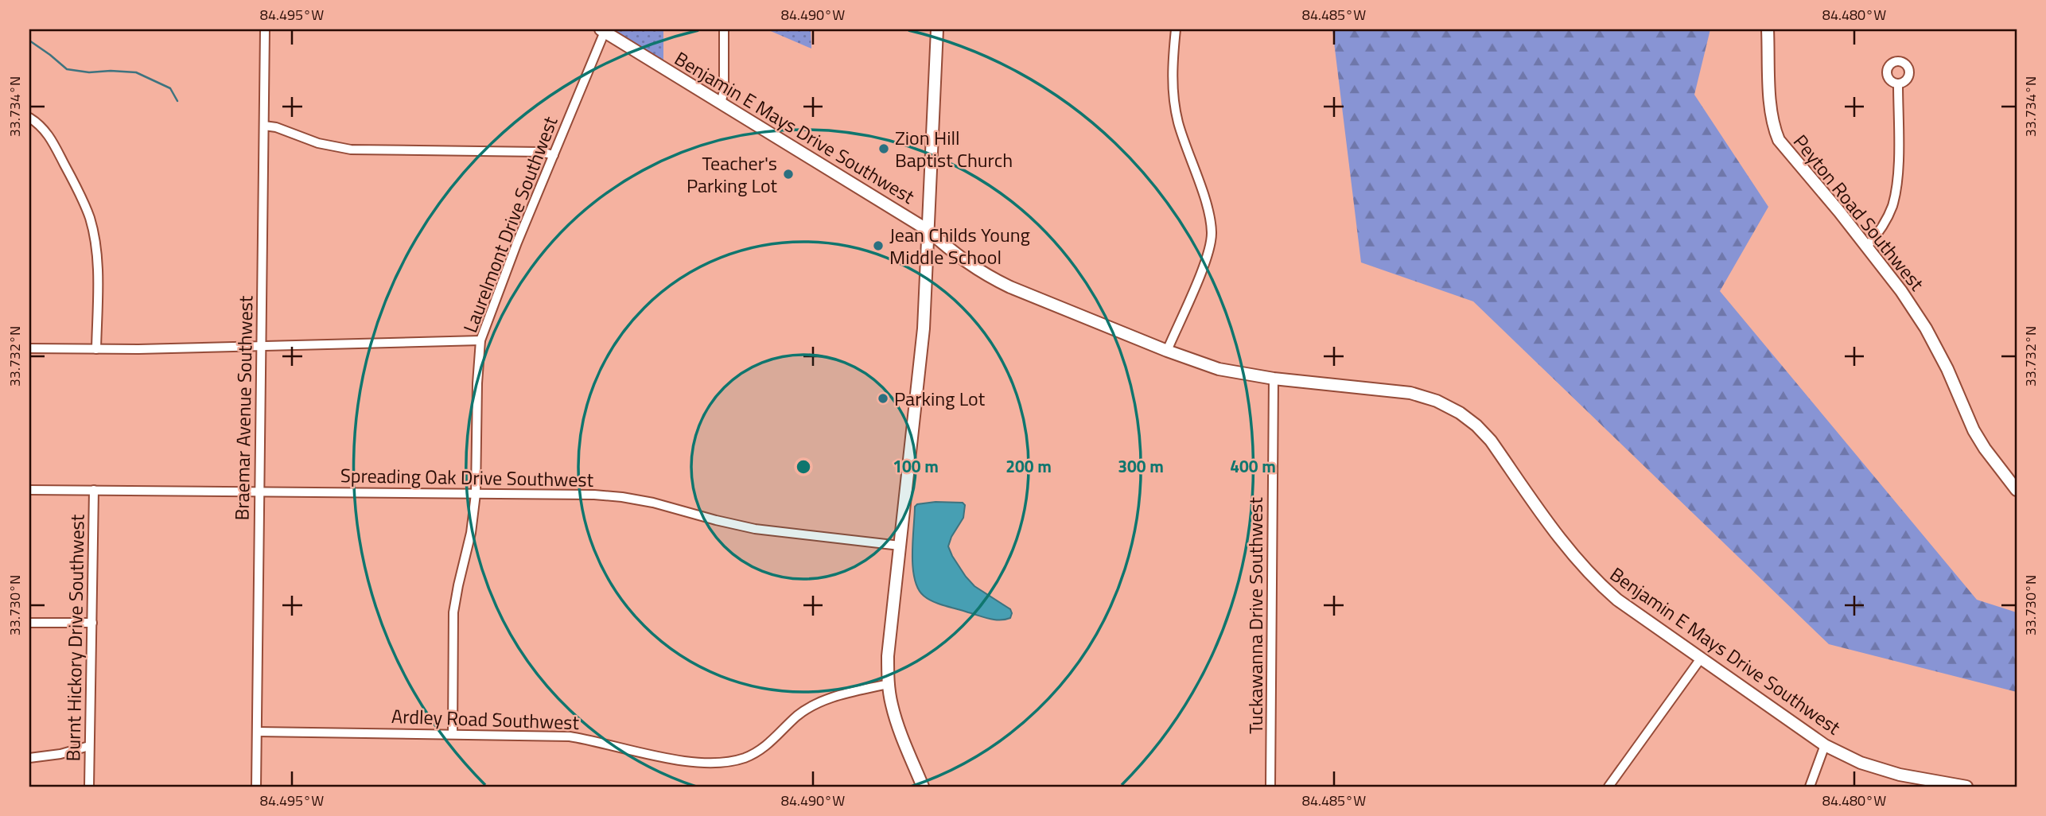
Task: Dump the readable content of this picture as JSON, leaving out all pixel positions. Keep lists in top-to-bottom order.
{
  "streets": {
    "street": [
      "Benjamin E Mays Drive Southwest",
      "Peyton Road Southwest",
      "Laurelmont Drive Southwest",
      "Braemar Avenue Southwest",
      "Spreading Oak Drive Southwest",
      "Tuckawanna Drive Southwest",
      "Burnt Hickory Drive Southwest",
      "Ardley Road Southwest"
    ]
  },
  "crossings": [
    ["Benjamin E Mays Drive Southwest", "Laurelmont Drive Southwest"],
    ["Benjamin E Mays Drive Southwest", "Tuckawanna Drive Southwest"],
    ["Laurelmont Drive Southwest", "Spreading Oak Drive Southwest"],
    ["Laurelmont Drive Southwest", "Ardley Road Southwest"],
    ["Braemar Avenue Southwest", "Spreading Oak Drive Southwest"],
    ["Braemar Avenue Southwest", "Ardley Road Southwest"],
    ["Spreading Oak Drive Southwest", "Burnt Hickory Drive Southwest"]
  ],
  "places": [
    "Zion Hill Baptist Church",
    "Teacher's Parking Lot",
    "Jean Childs Young Middle School",
    "Parking Lot"
  ],
  "coordinates": [
    "84.495°W",
    "84.490°W",
    "84.485°W",
    "84.480°W",
    "33.734°N",
    "33.732°N",
    "33.730°N"
  ],
  "rings": [
    "100 m",
    "200 m",
    "300 m",
    "400 m"
  ]
}
